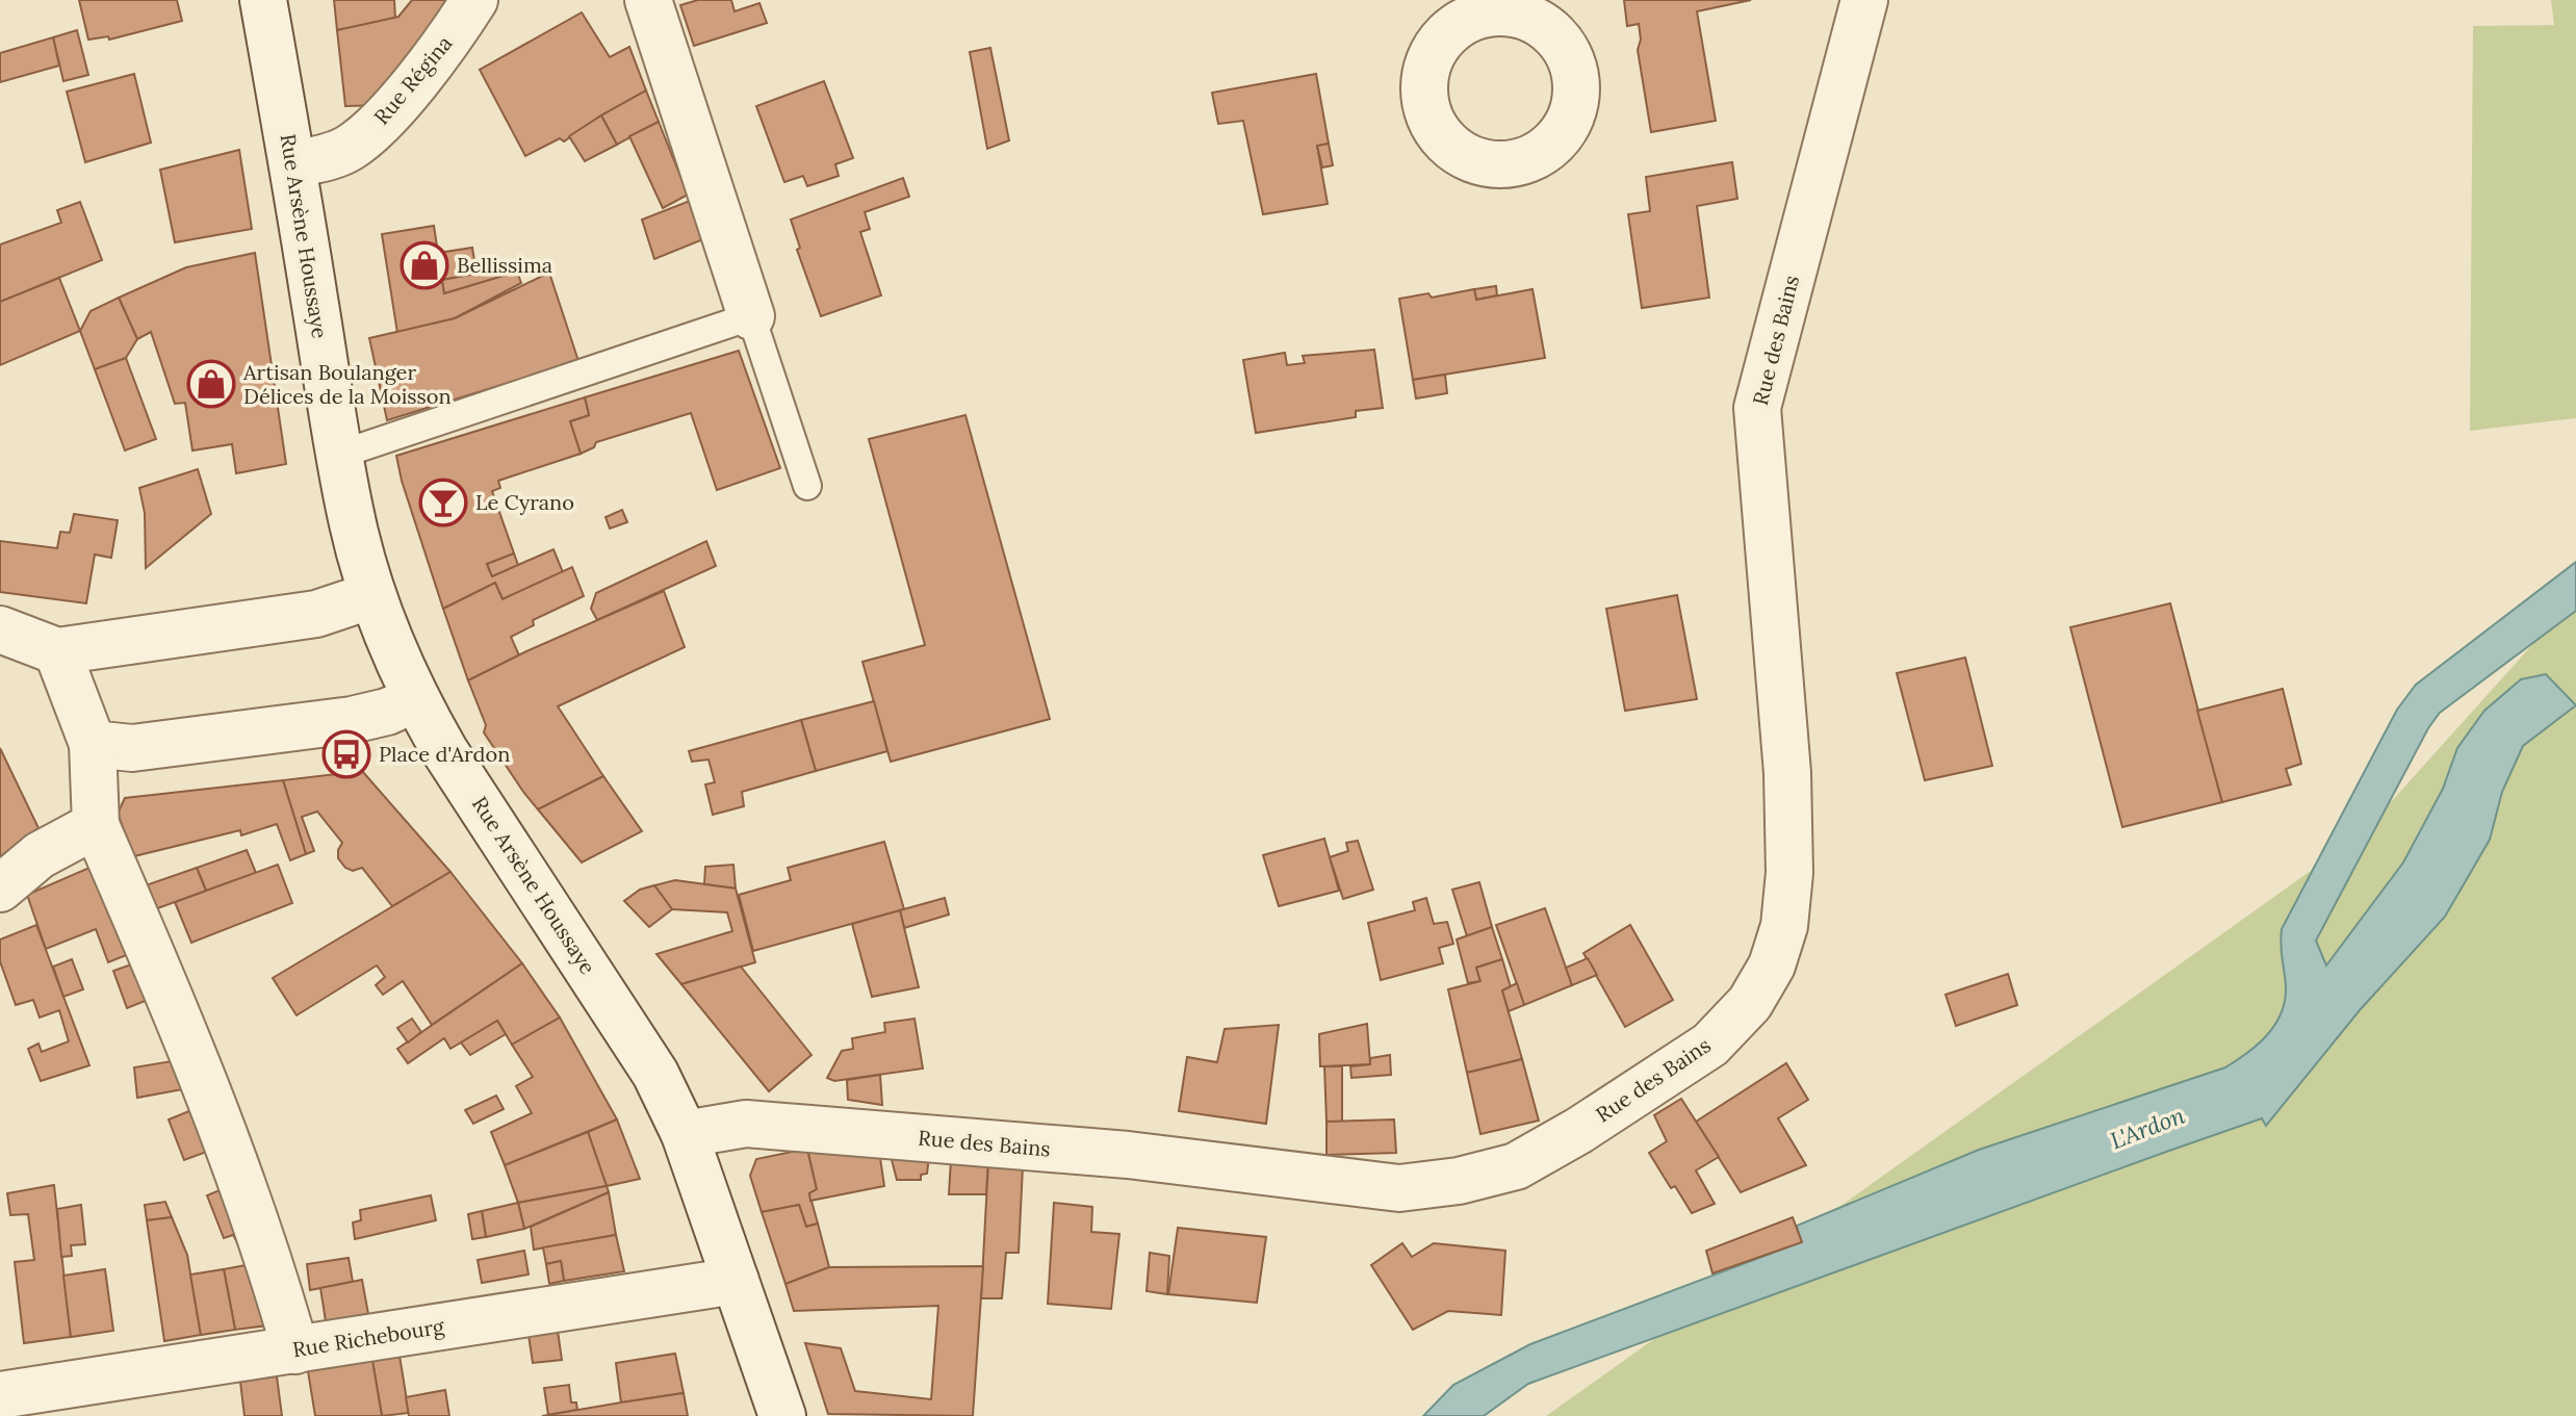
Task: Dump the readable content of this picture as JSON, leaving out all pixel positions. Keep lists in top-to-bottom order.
{
  "streets": {
    "street": [
      "Rue Régina",
      "Rue Arsène Houssaye",
      "Rue des Bains",
      "Rue Richebourg"
    ]
  },
  "crossings": [
    ["Rue Régina", "Rue Arsène Houssaye"],
    ["Rue Arsène Houssaye", "Rue des Bains"],
    ["Rue Arsène Houssaye", "Rue Richebourg"]
  ],
  "water": ["L'Ardon"],
  "places": {
    "shop": ["Bellissima", "Artisan Boulanger Délices de la Moisson"],
    "bar": ["Le Cyrano"],
    "bus stop": ["Place d'Ardon"]
  }
}
